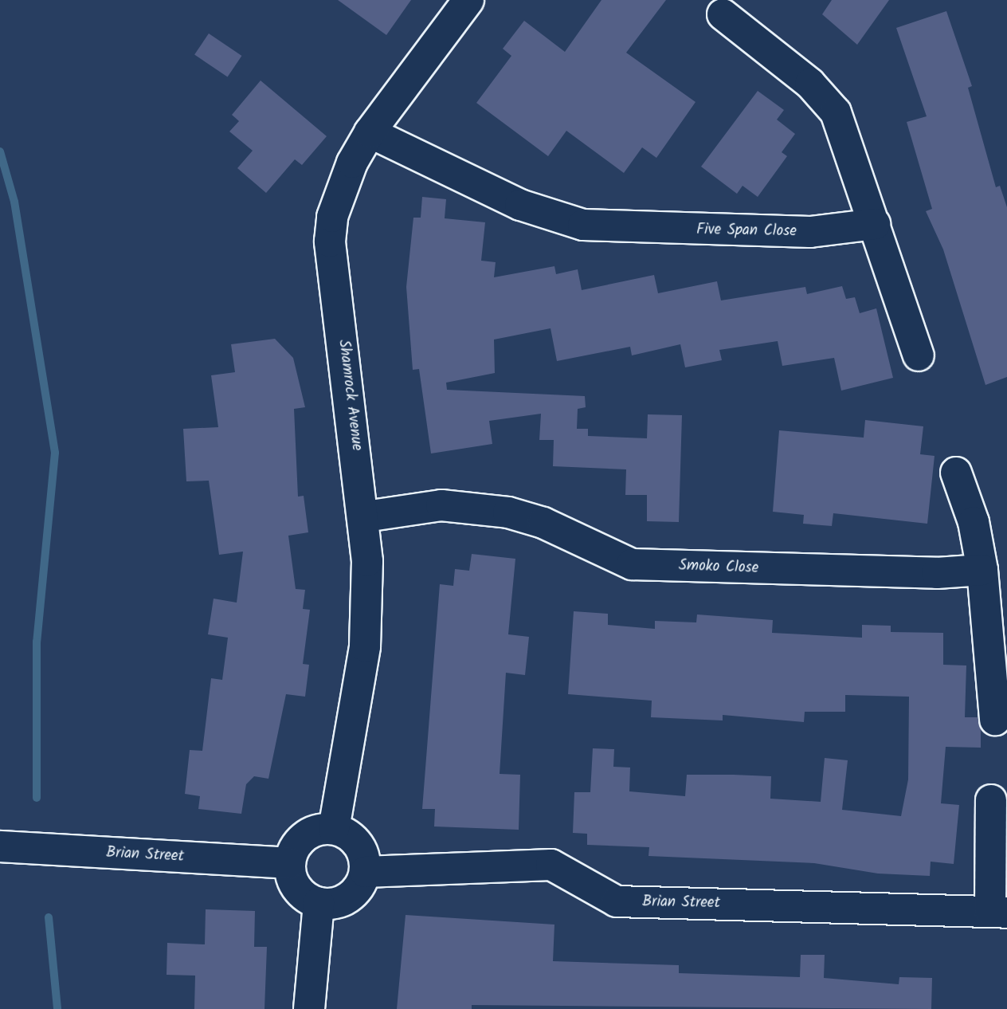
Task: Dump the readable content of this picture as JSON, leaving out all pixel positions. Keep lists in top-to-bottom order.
{
  "streets": {
    "street": [
      "Five Span Close",
      "Shamrock Avenue",
      "Smoko Close",
      "Brian Street"
    ]
  },
  "crossings": [
    ["Five Span Close", "Shamrock Avenue"],
    ["Shamrock Avenue", "Smoko Close"],
    ["Shamrock Avenue", "Brian Street"]
  ]
}
